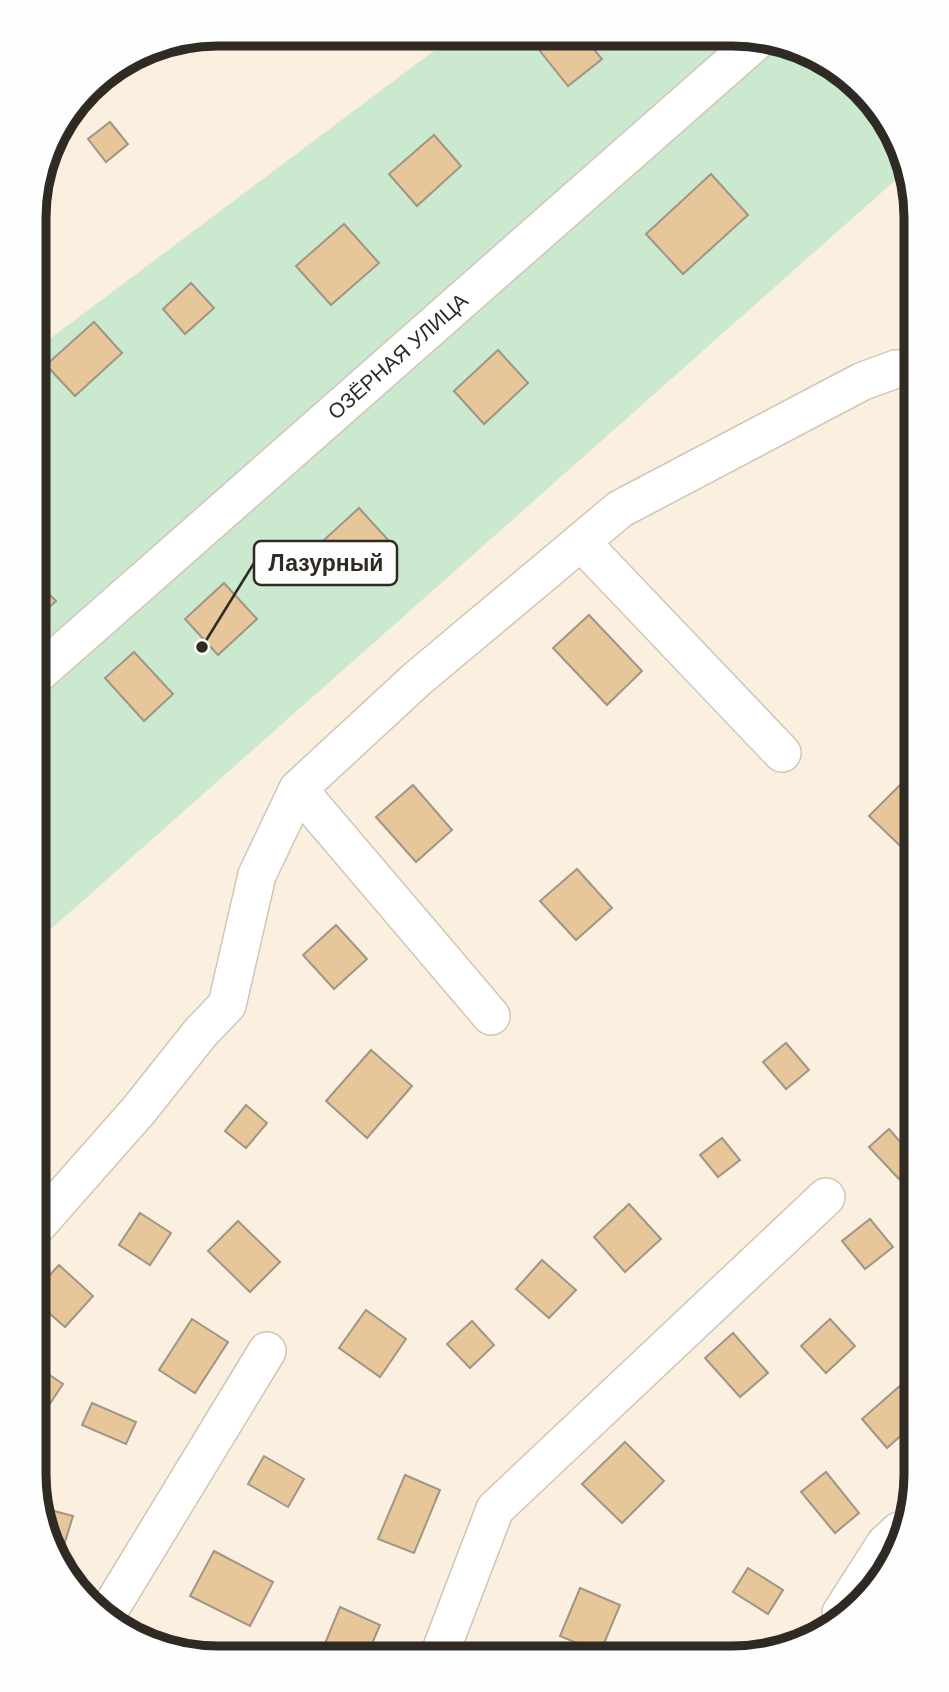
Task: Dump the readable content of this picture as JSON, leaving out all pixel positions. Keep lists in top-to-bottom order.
{
  "streets": {
    "street": ["ОЗЁРНАЯ УЛИЦА"]
  },
  "places": ["Лазурный"]
}
